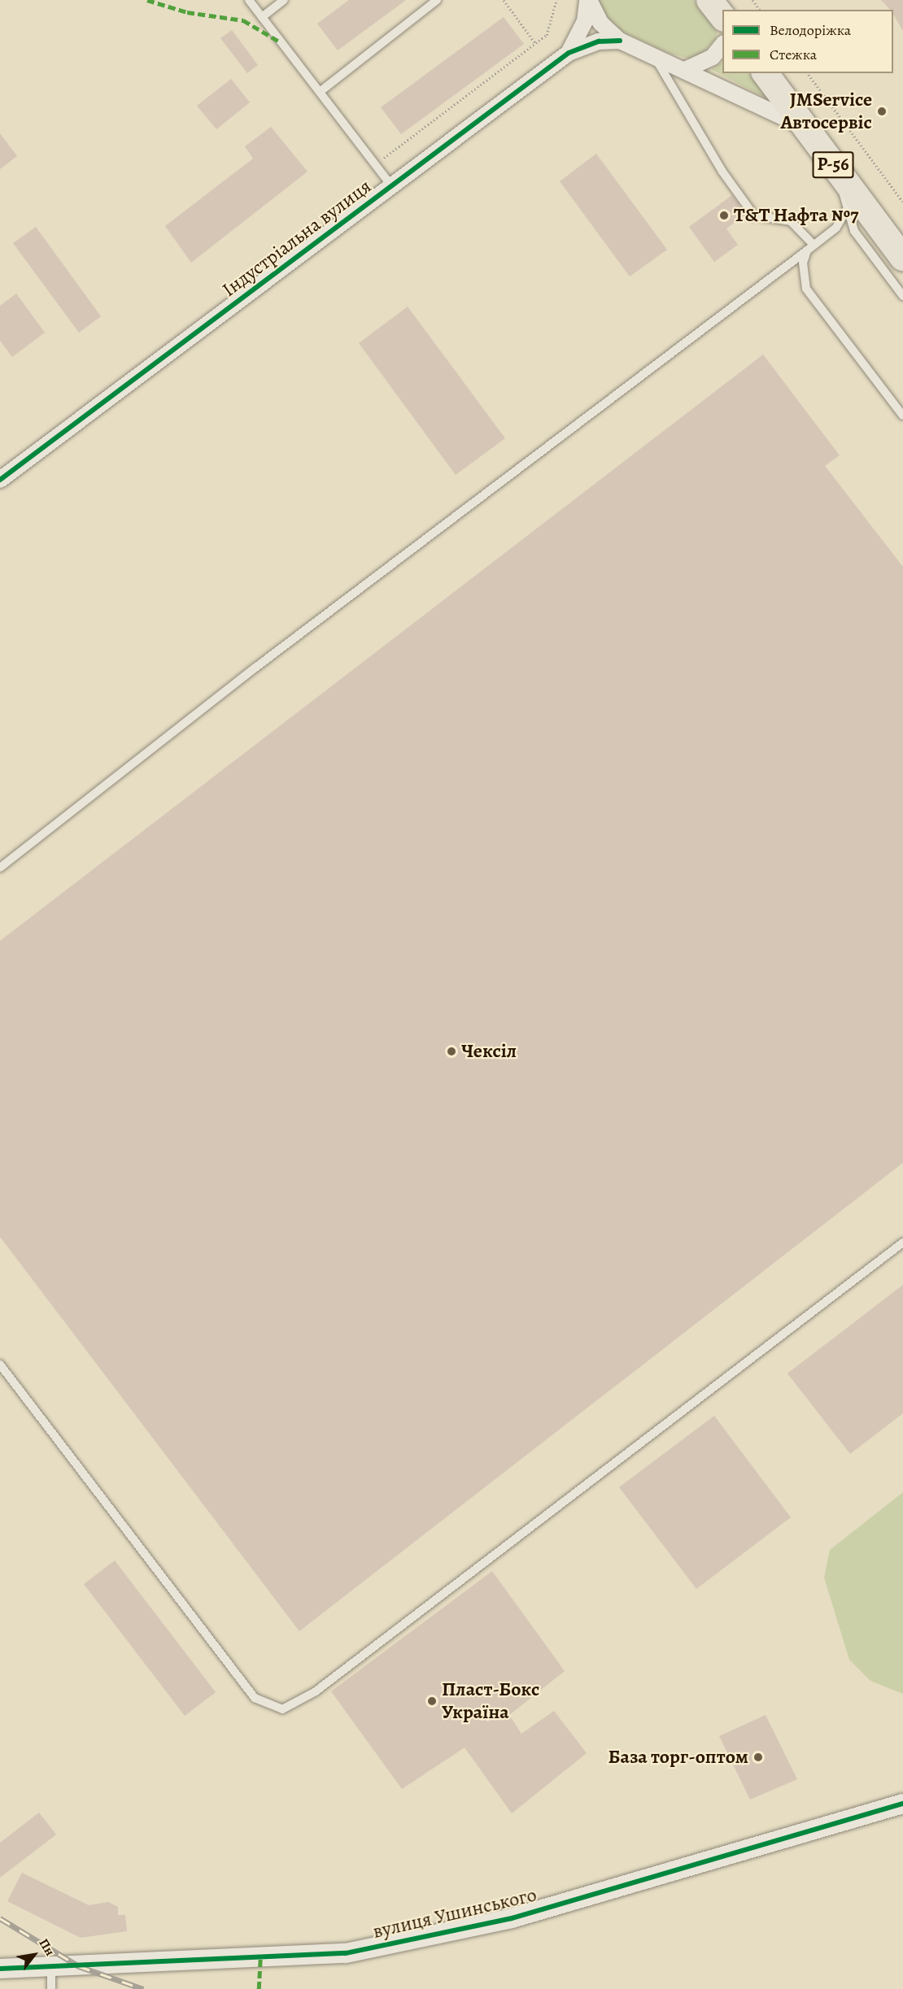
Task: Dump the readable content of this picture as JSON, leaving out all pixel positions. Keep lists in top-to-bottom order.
{
  "streets": {
    "main road": ["Р-56"],
    "street": ["Індустріальна вулиця", "вулиця Ушинського"]
  },
  "places": [
    "JMService Автосервіс",
    "Т&Т Нафта №7",
    "Чексіл",
    "Пласт-Бокс Україна",
    "База торг-оптом"
  ],
  "legend": ["Велодоріжка", "Стежка"],
  "north": "top right"
}
